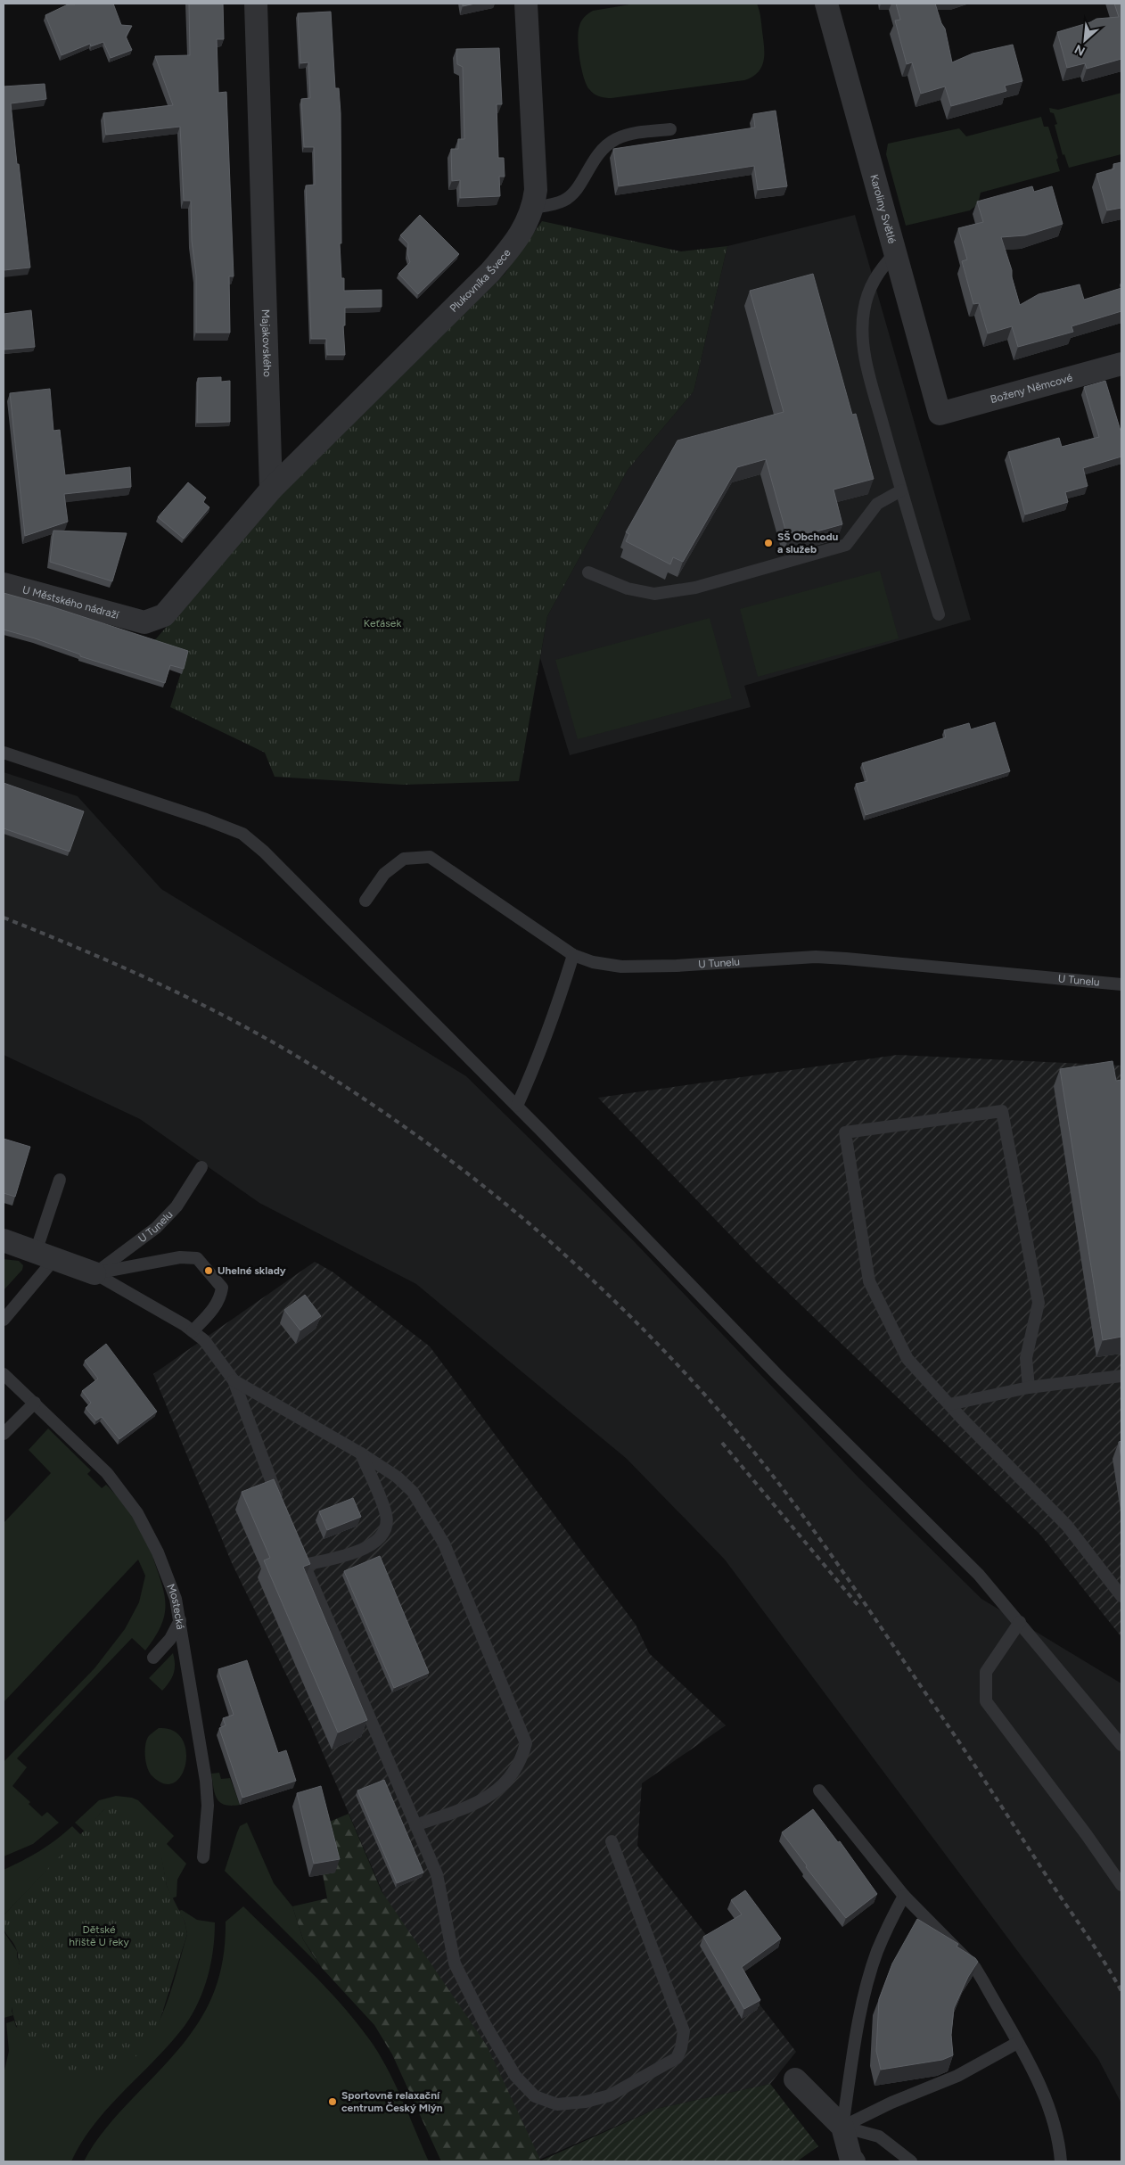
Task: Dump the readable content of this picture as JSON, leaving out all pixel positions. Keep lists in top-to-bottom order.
{
  "streets": {
    "street": [
      "Karoliny Světlé",
      "Plukovníka Švece",
      "Majakovského",
      "Boženy Němcové",
      "U Městského nádraží"
    ],
    "lane": ["U Tunelu", "Mostecká"]
  },
  "crossings": [
    ["Karoliny Světlé", "Boženy Němcové"],
    ["Plukovníka Švece", "Majakovského"],
    ["Plukovníka Švece", "U Městského nádraží"],
    ["Majakovského", "U Městského nádraží"]
  ],
  "parks": ["Keťásek", "Dětské hřiště U řeky"],
  "places": ["SŠ Obchodu a služeb", "Uhelné sklady", "Sportovně relaxační centrum Český Mlýn"],
  "north": "bottom left"
}
